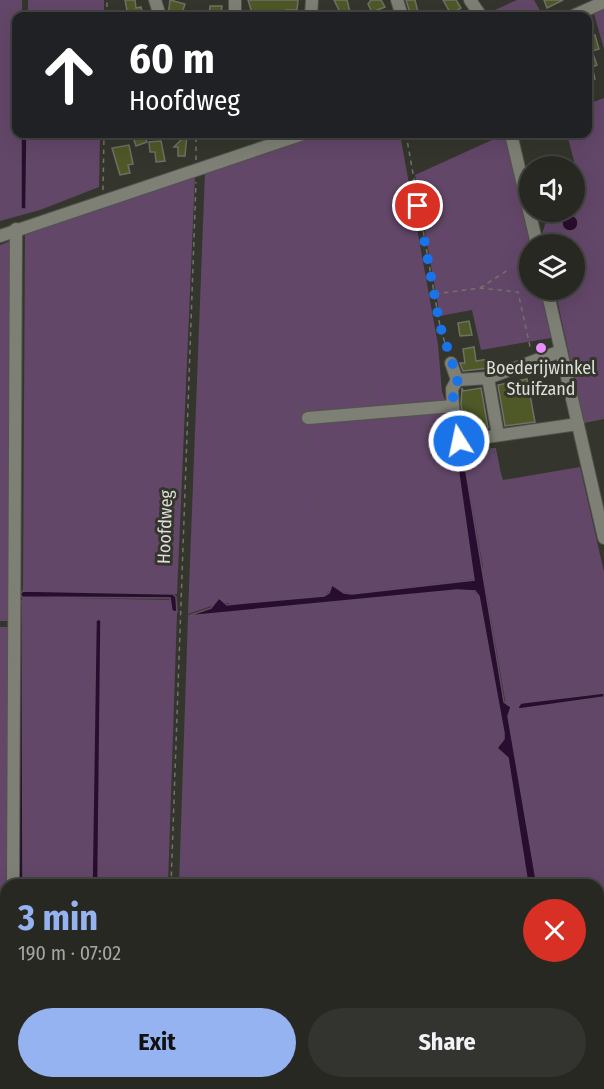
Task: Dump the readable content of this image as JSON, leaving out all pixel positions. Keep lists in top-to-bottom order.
{
  "streets": {
    "path": ["Hoofdweg"]
  },
  "places": ["Boederijwinkel Stuifzand"],
  "page": {
    "turn": ["60 m", "Hoofdweg"],
    "heading": ["3 min", "190 m · 07:02"],
    "buttons": ["Exit", "Share"]
  }
}
